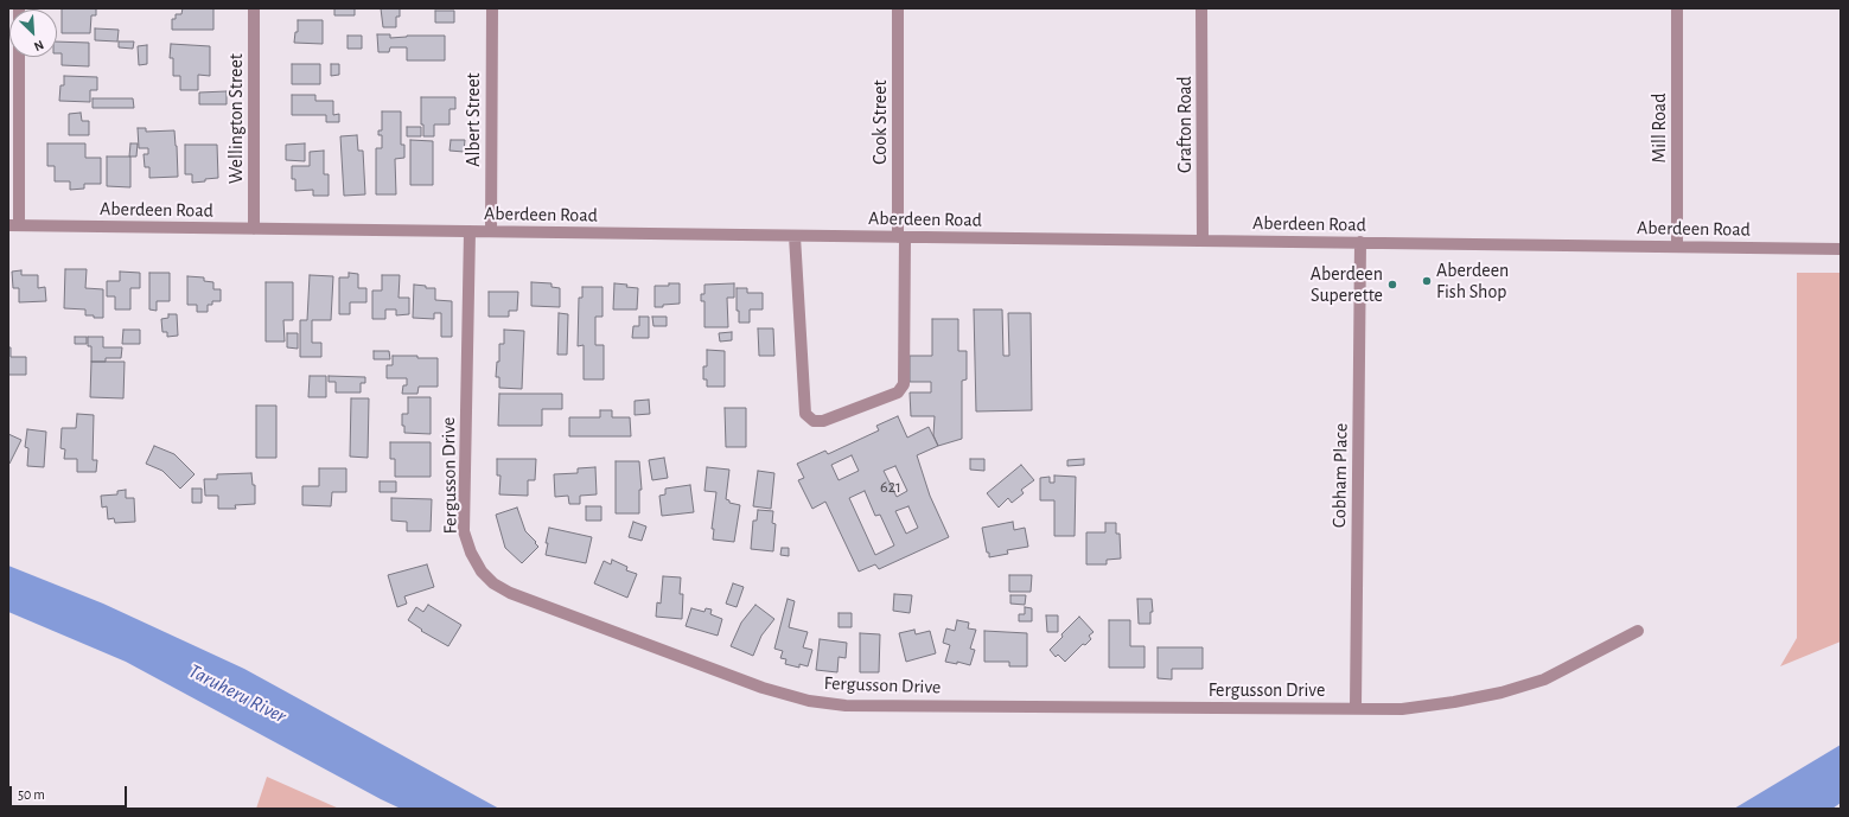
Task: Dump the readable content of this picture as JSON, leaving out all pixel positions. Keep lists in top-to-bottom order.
{
  "streets": {
    "street": [
      "Wellington Street",
      "Albert Street",
      "Cook Street",
      "Grafton Road",
      "Mill Road",
      "Aberdeen Road",
      "Fergusson Drive",
      "Cobham Place"
    ]
  },
  "crossings": [
    ["Wellington Street", "Aberdeen Road"],
    ["Albert Street", "Aberdeen Road"],
    ["Cook Street", "Aberdeen Road"],
    ["Grafton Road", "Aberdeen Road"],
    ["Mill Road", "Aberdeen Road"],
    ["Aberdeen Road", "Fergusson Drive"],
    ["Aberdeen Road", "Cobham Place"],
    ["Fergusson Drive", "Cobham Place"]
  ],
  "water": ["Taruheru River"],
  "places": ["Aberdeen Fish Shop", "Aberdeen Superette"],
  "house_numbers": ["621"],
  "scale_bar": "50 m",
  "north": "bottom right"
}
